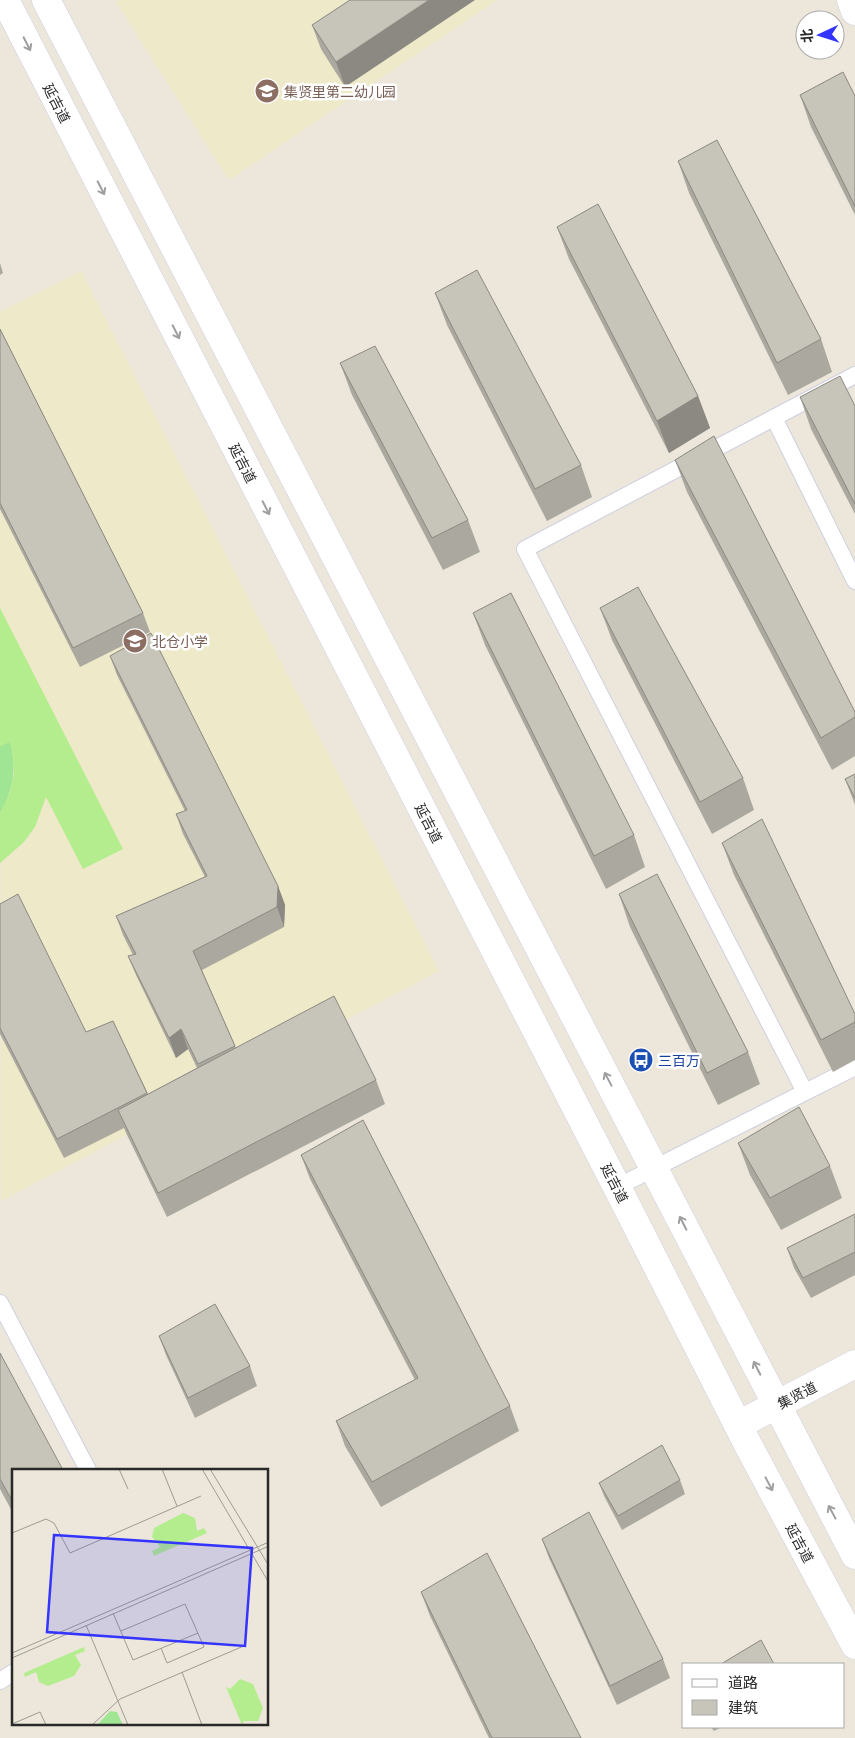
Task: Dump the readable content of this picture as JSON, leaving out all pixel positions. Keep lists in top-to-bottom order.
{
  "streets": {
    "main road": ["延吉道", "集贤道"]
  },
  "crossings": [
    ["延吉道", "集贤道"]
  ],
  "places": {
    "school or university": ["集贤里第二幼儿园", "北仓小学"],
    "bus stop": ["三百万"]
  },
  "legend": ["道路", "建筑"],
  "north": "left"
}
